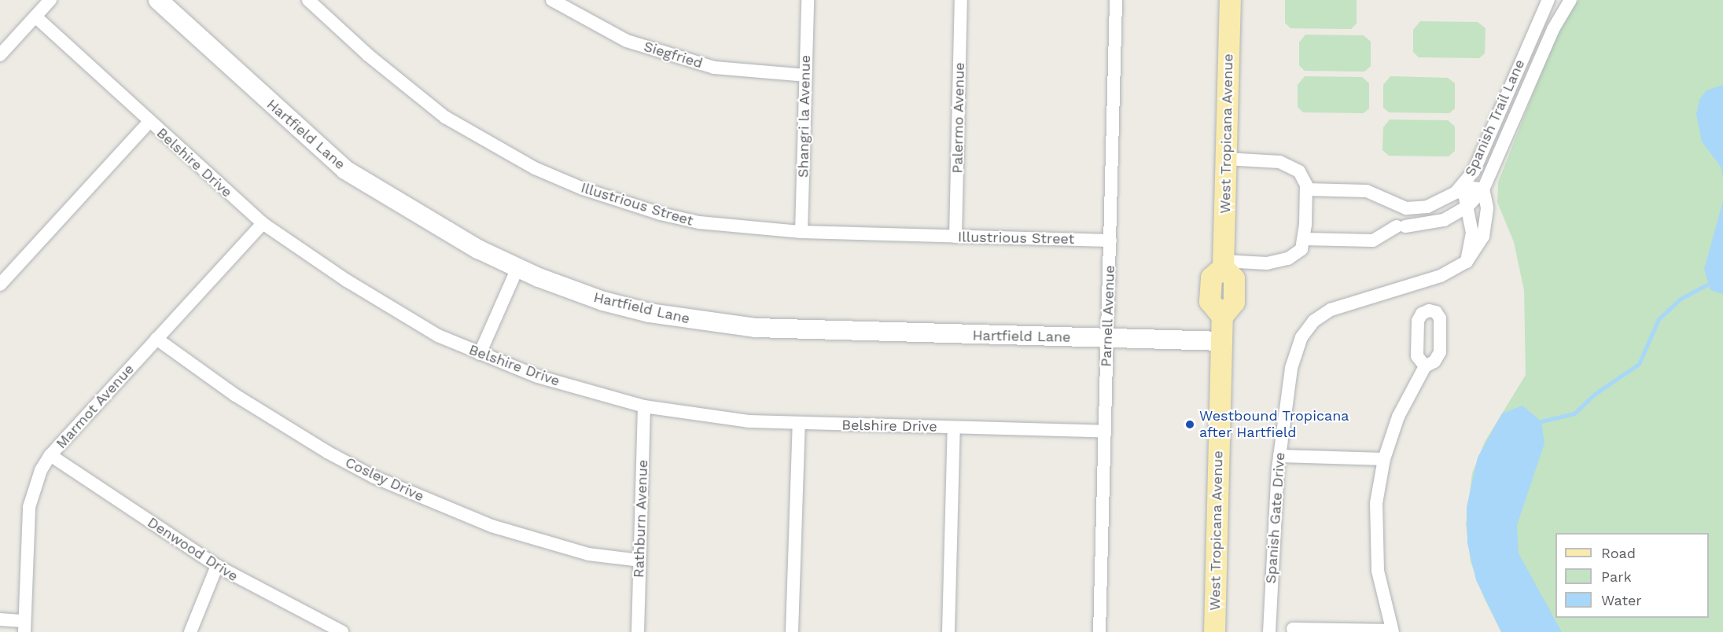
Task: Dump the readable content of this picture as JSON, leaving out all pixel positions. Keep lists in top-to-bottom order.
{
  "streets": {
    "main road": ["West Tropicana Avenue"],
    "street": [
      "Siegfried",
      "Shangri la Avenue",
      "Palermo Avenue",
      "Spanish Trail Lane",
      "Hartfield Lane",
      "Belshire Drive",
      "Illustrious Street",
      "Parnell Avenue",
      "Marmot Avenue",
      "Cosley Drive",
      "Spanish Gate Drive",
      "Rathburn Avenue",
      "Denwood Drive"
    ]
  },
  "crossings": [
    ["Siegfried", "Shangri la Avenue"],
    ["Shangri la Avenue", "Illustrious Street"],
    ["Palermo Avenue", "Illustrious Street"],
    ["Spanish Trail Lane", "Spanish Gate Drive"],
    ["West Tropicana Avenue", "Hartfield Lane"],
    ["Hartfield Lane", "Parnell Avenue"],
    ["Belshire Drive", "Parnell Avenue"],
    ["Belshire Drive", "Marmot Avenue"],
    ["Belshire Drive", "Rathburn Avenue"],
    ["Illustrious Street", "Parnell Avenue"],
    ["Marmot Avenue", "Cosley Drive"],
    ["Marmot Avenue", "Denwood Drive"],
    ["Cosley Drive", "Rathburn Avenue"]
  ],
  "places": ["Westbound Tropicana after Hartfield"],
  "legend": ["Road", "Park", "Water"]
}
